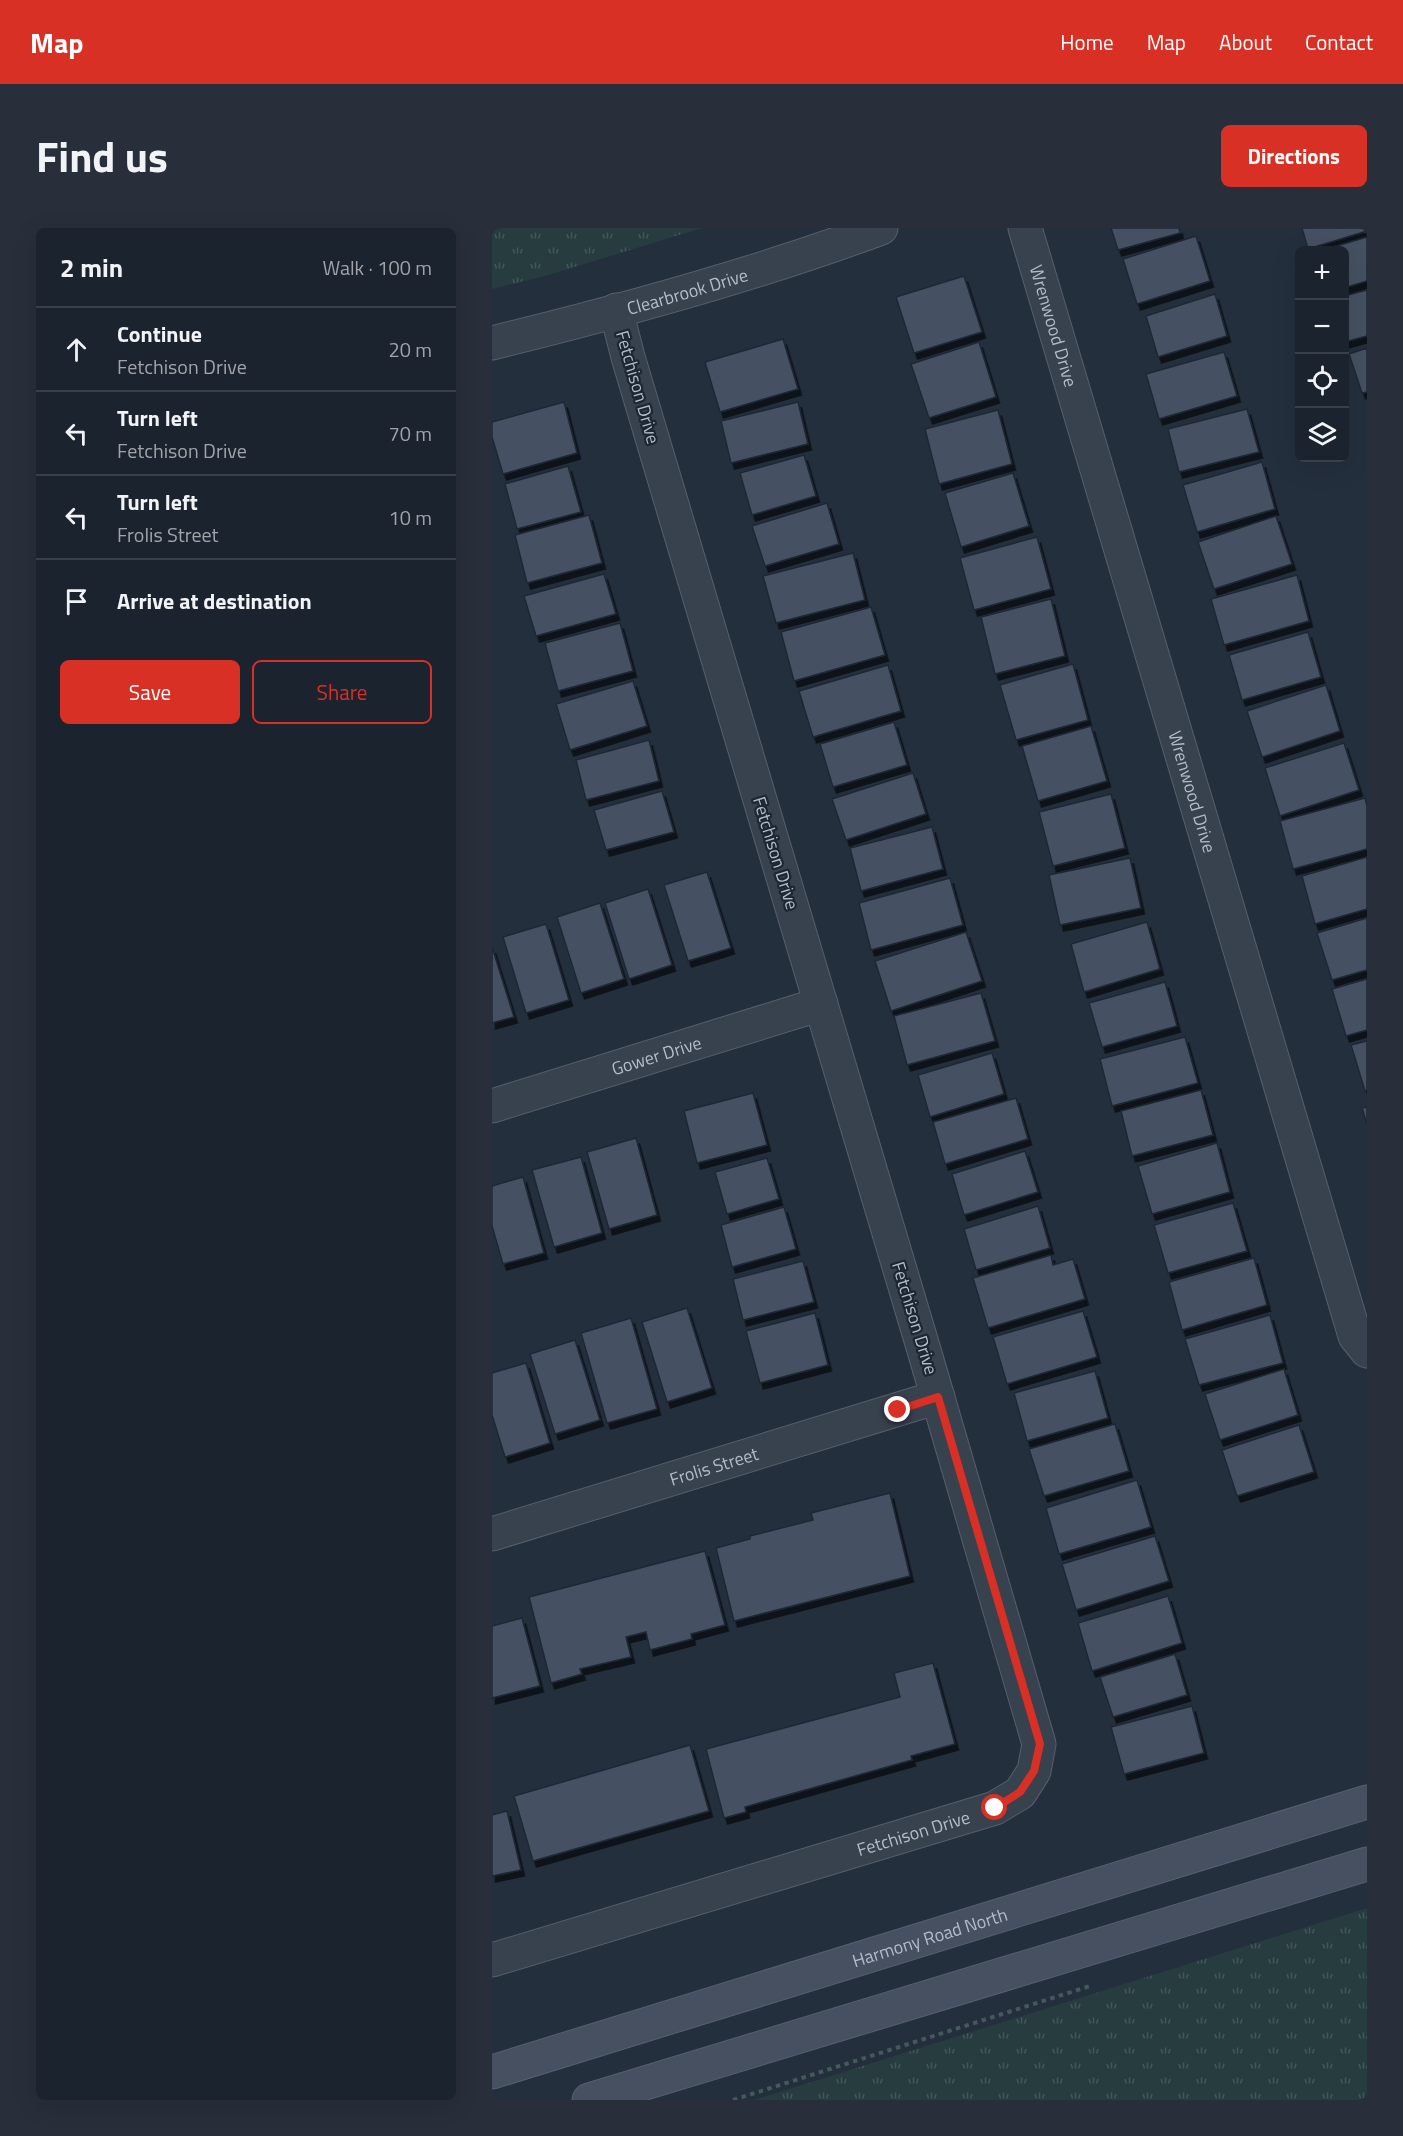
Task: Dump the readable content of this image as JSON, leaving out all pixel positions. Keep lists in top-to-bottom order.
{
  "streets": {
    "main road": ["Harmony Road North"],
    "street": [
      "Clearbrook Drive",
      "Wrenwood Drive",
      "Fetchison Drive",
      "Gower Drive",
      "Frolis Street"
    ]
  },
  "crossings": [
    ["Clearbrook Drive", "Fetchison Drive"],
    ["Fetchison Drive", "Gower Drive"],
    ["Fetchison Drive", "Frolis Street"]
  ],
  "page": {
    "header": "Map",
    "nav": [
      "Home",
      "Map",
      "About",
      "Contact"
    ],
    "title": "Find us",
    "buttons": [
      "Directions",
      ["Save", "Share"]
    ],
    "heading": ["2 min", "Walk · 100 m"],
    "map_buttons": ["+", "−"],
    "list": [
      ["Continue", "Fetchison Drive", "20 m"],
      ["Turn left", "Fetchison Drive", "70 m"],
      ["Turn left", "Frolis Street", "10 m"],
      "Arrive at destination"
    ]
  }
}
